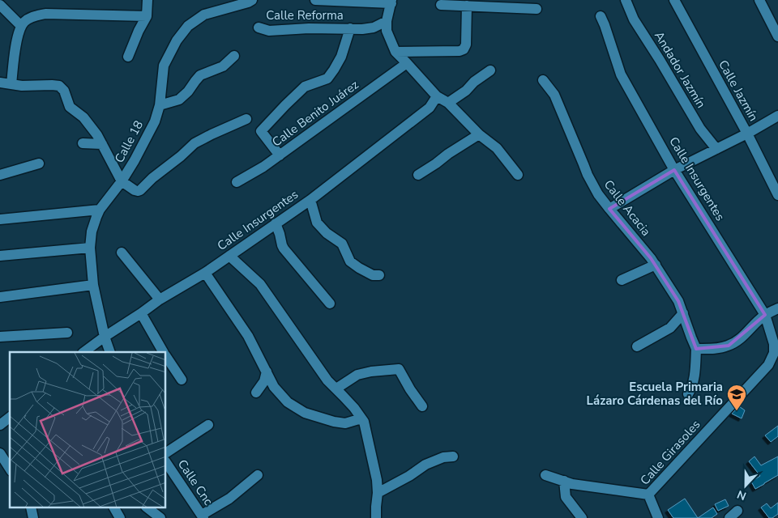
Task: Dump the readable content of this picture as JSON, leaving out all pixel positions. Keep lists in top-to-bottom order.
{
  "streets": {
    "street": [
      "Calle Reforma",
      "Andador Jazmín",
      "Calle Jazmín",
      "Calle Benito Juárez",
      "Calle 18",
      "Calle Insurgentes",
      "Calle Acacia",
      "Calle Girasoles",
      "Calle Cnc"
    ]
  },
  "crossings": [
    ["Calle 18", "Calle Insurgentes"],
    ["Calle Insurgentes", "Calle Girasoles"]
  ],
  "places": {
    "school or university": ["Escuela Primaria Lázaro Cárdenas del Río"]
  },
  "north": "bottom"
}
